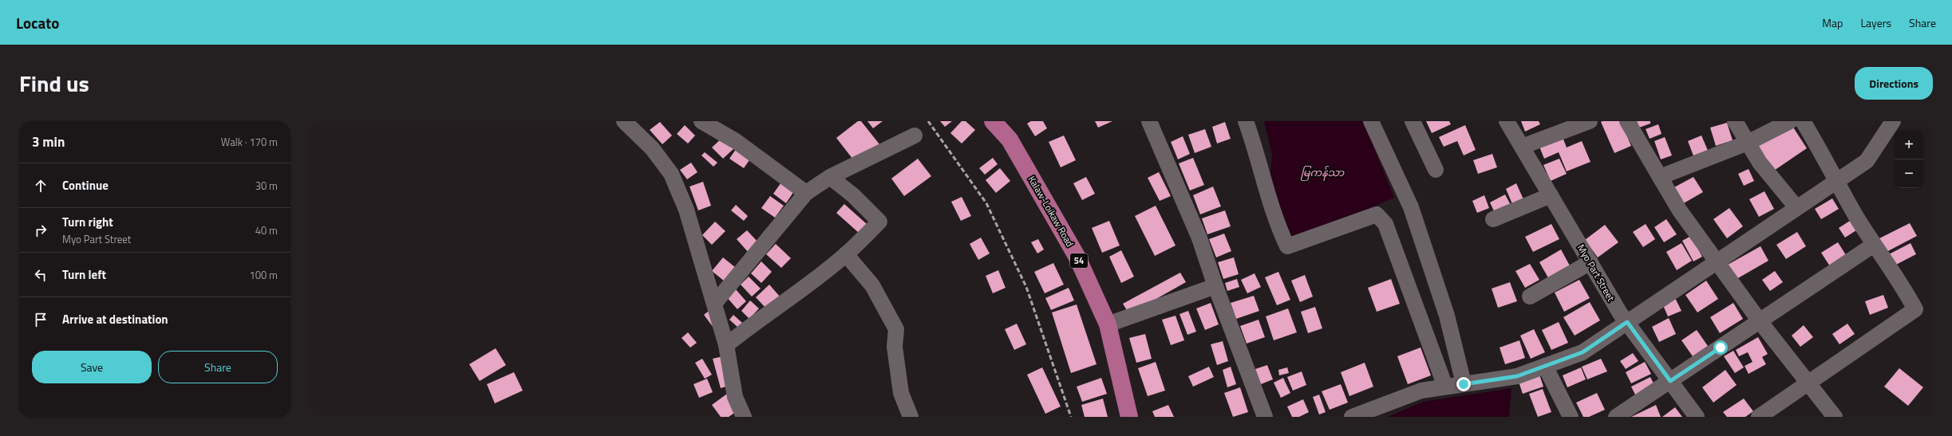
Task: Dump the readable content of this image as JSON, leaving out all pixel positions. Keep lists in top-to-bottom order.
{
  "streets": {
    "main road": ["Kalaw-Loikaw Road", "54"],
    "street": ["Myo Part Street"]
  },
  "water": ["မြကန်သာ"],
  "page": {
    "header": "Locato",
    "nav": ["Map", "Layers", "Share"],
    "title": "Find us",
    "buttons": [
      "Directions",
      ["Save", "Share"]
    ],
    "heading": ["3 min", "Walk · 170 m"],
    "map_buttons": ["+", "−"],
    "list": [
      ["Continue", "30 m"],
      ["Turn right", "Myo Part Street", "40 m"],
      ["Turn left", "100 m"],
      "Arrive at destination"
    ]
  }
}
